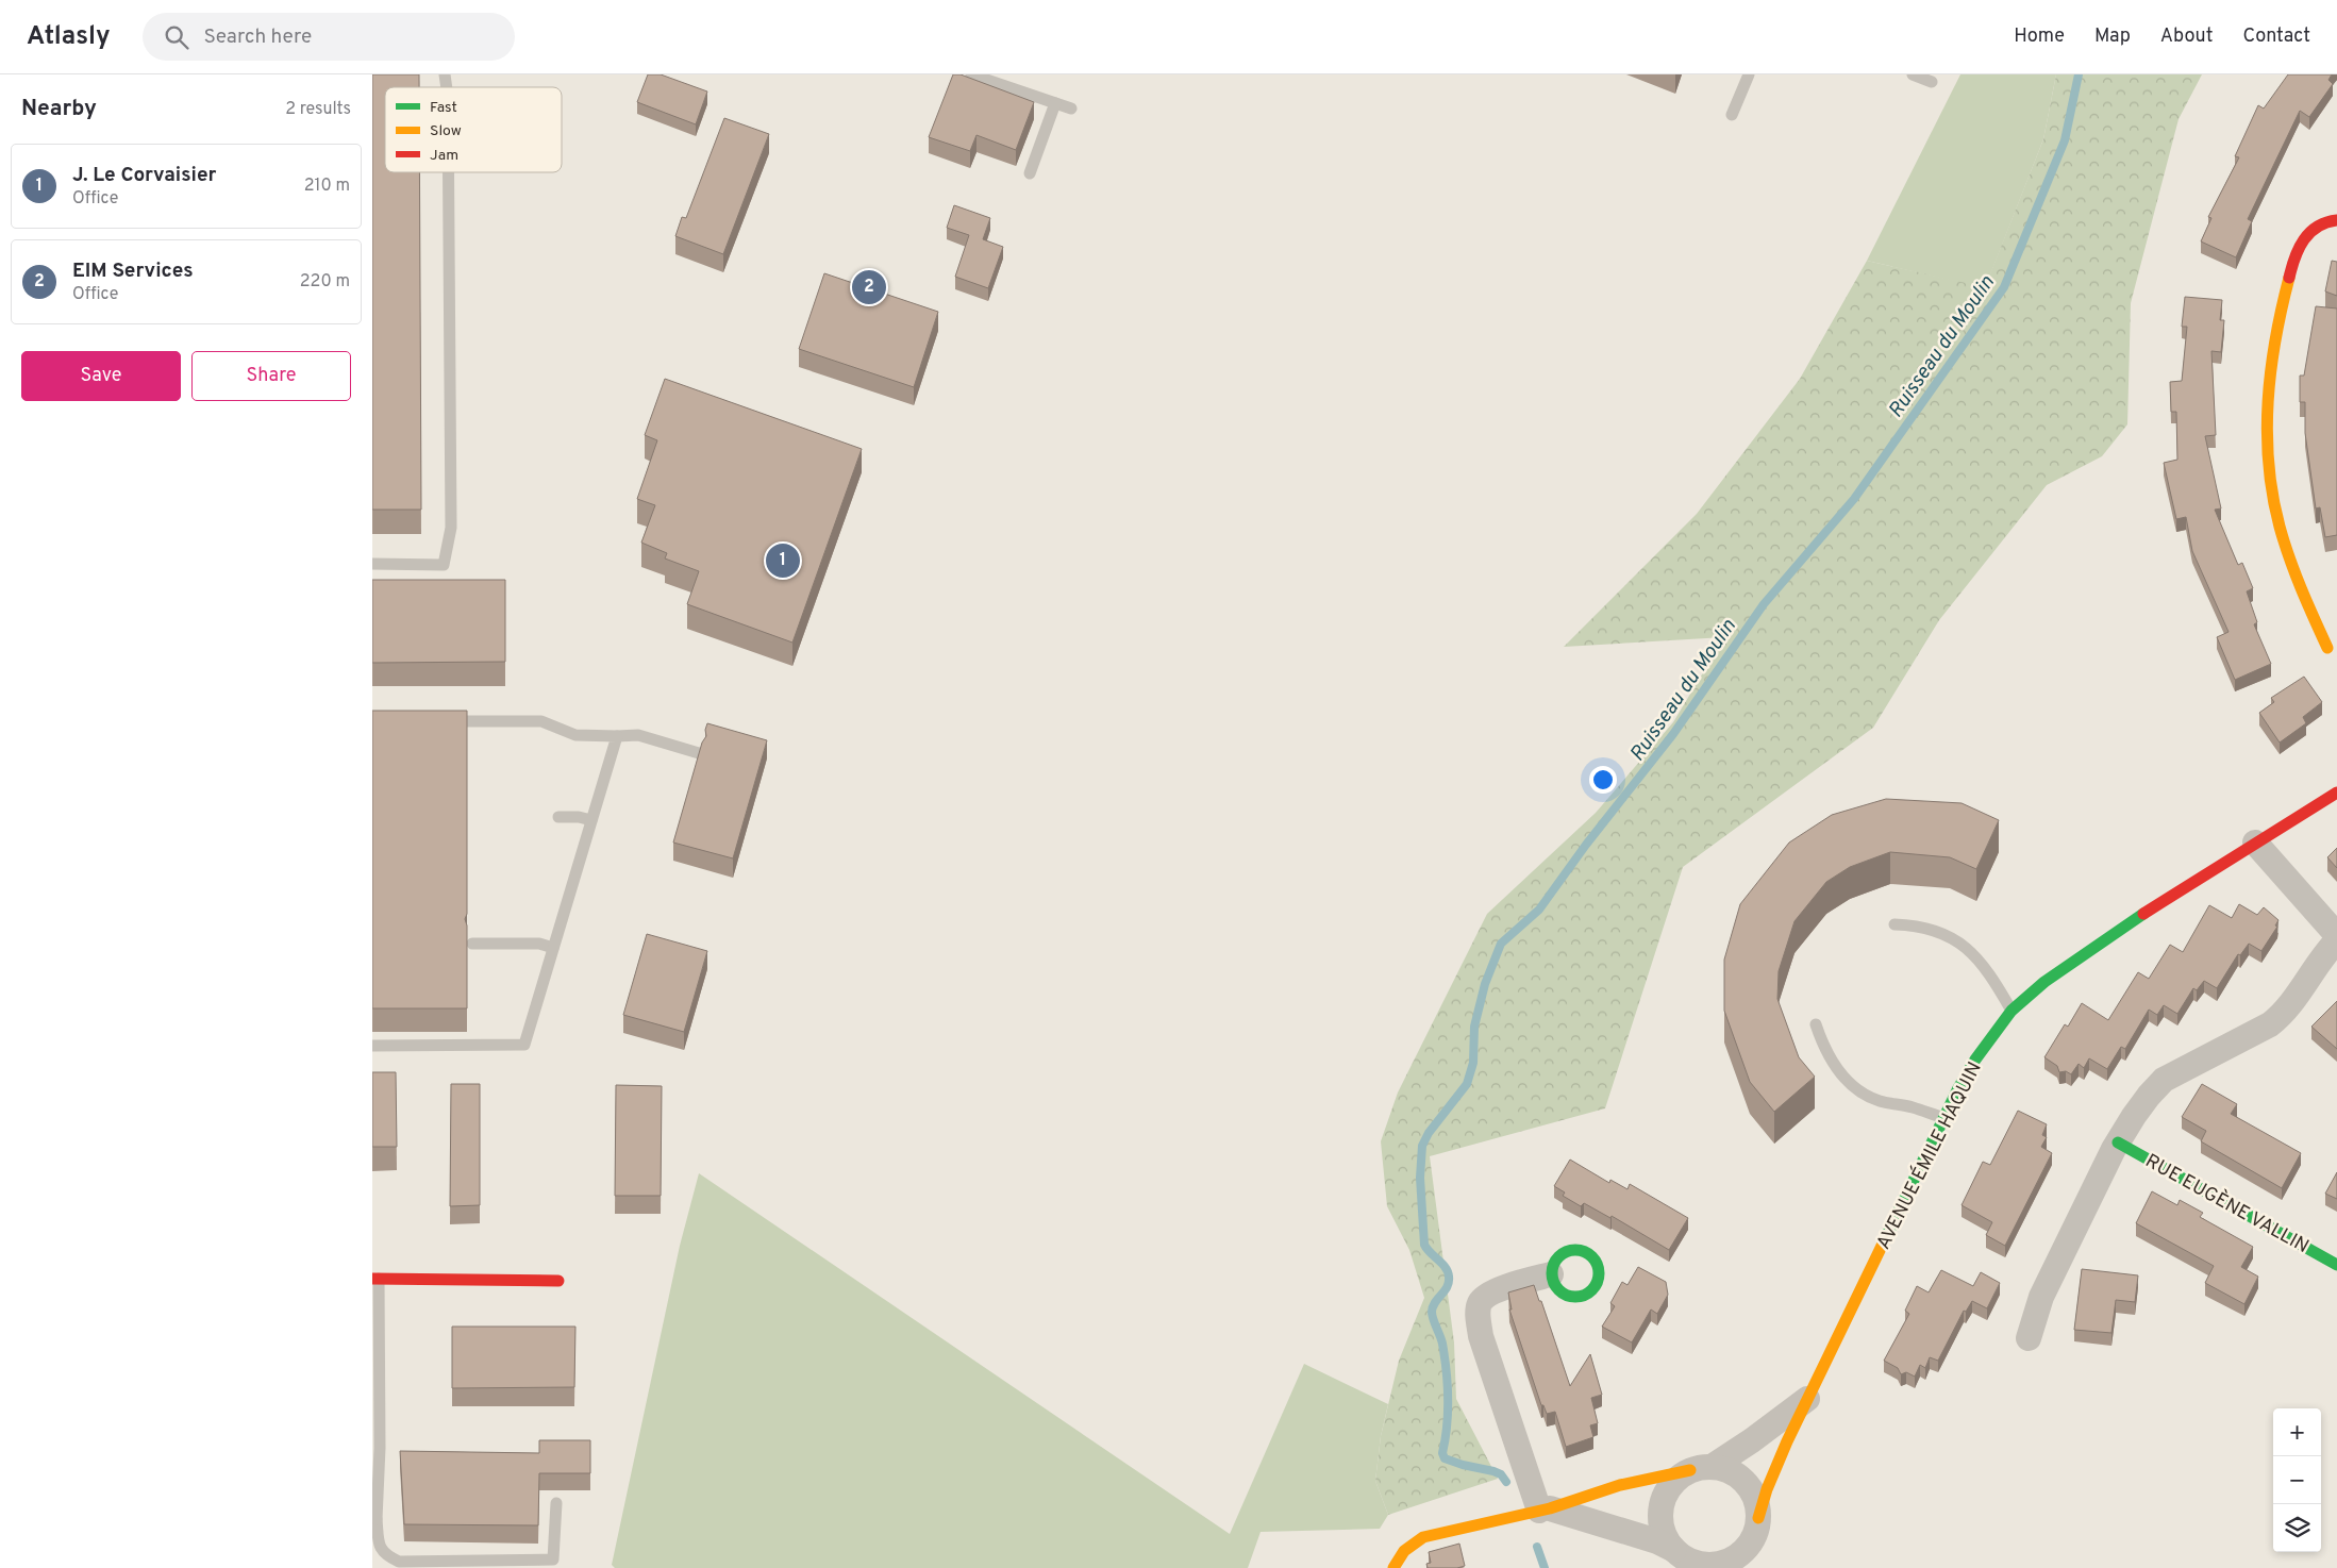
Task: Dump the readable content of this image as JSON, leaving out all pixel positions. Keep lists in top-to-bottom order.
{
  "streets": {
    "street": ["AVENUE ÉMILE HAQUIN", "RUE EUGÈNE VALLIN"]
  },
  "water": ["Ruisseau du Moulin"],
  "legend": ["Fast", "Slow", "Jam"],
  "page": {
    "header": "Atlasly",
    "search": "Search here",
    "nav": [
      "Home",
      "Map",
      "About",
      "Contact"
    ],
    "heading": ["Nearby", "2 results"],
    "list": [
      {
        "mark": "1",
        "name": "J. Le Corvaisier",
        "note": "Office",
        "value": "210 m"
      },
      {
        "mark": "2",
        "name": "EIM Services",
        "note": "Office",
        "value": "220 m"
      }
    ],
    "pins": ["2", "1"],
    "buttons": ["Save", "Share"],
    "map_buttons": ["+", "−"]
  }
}
